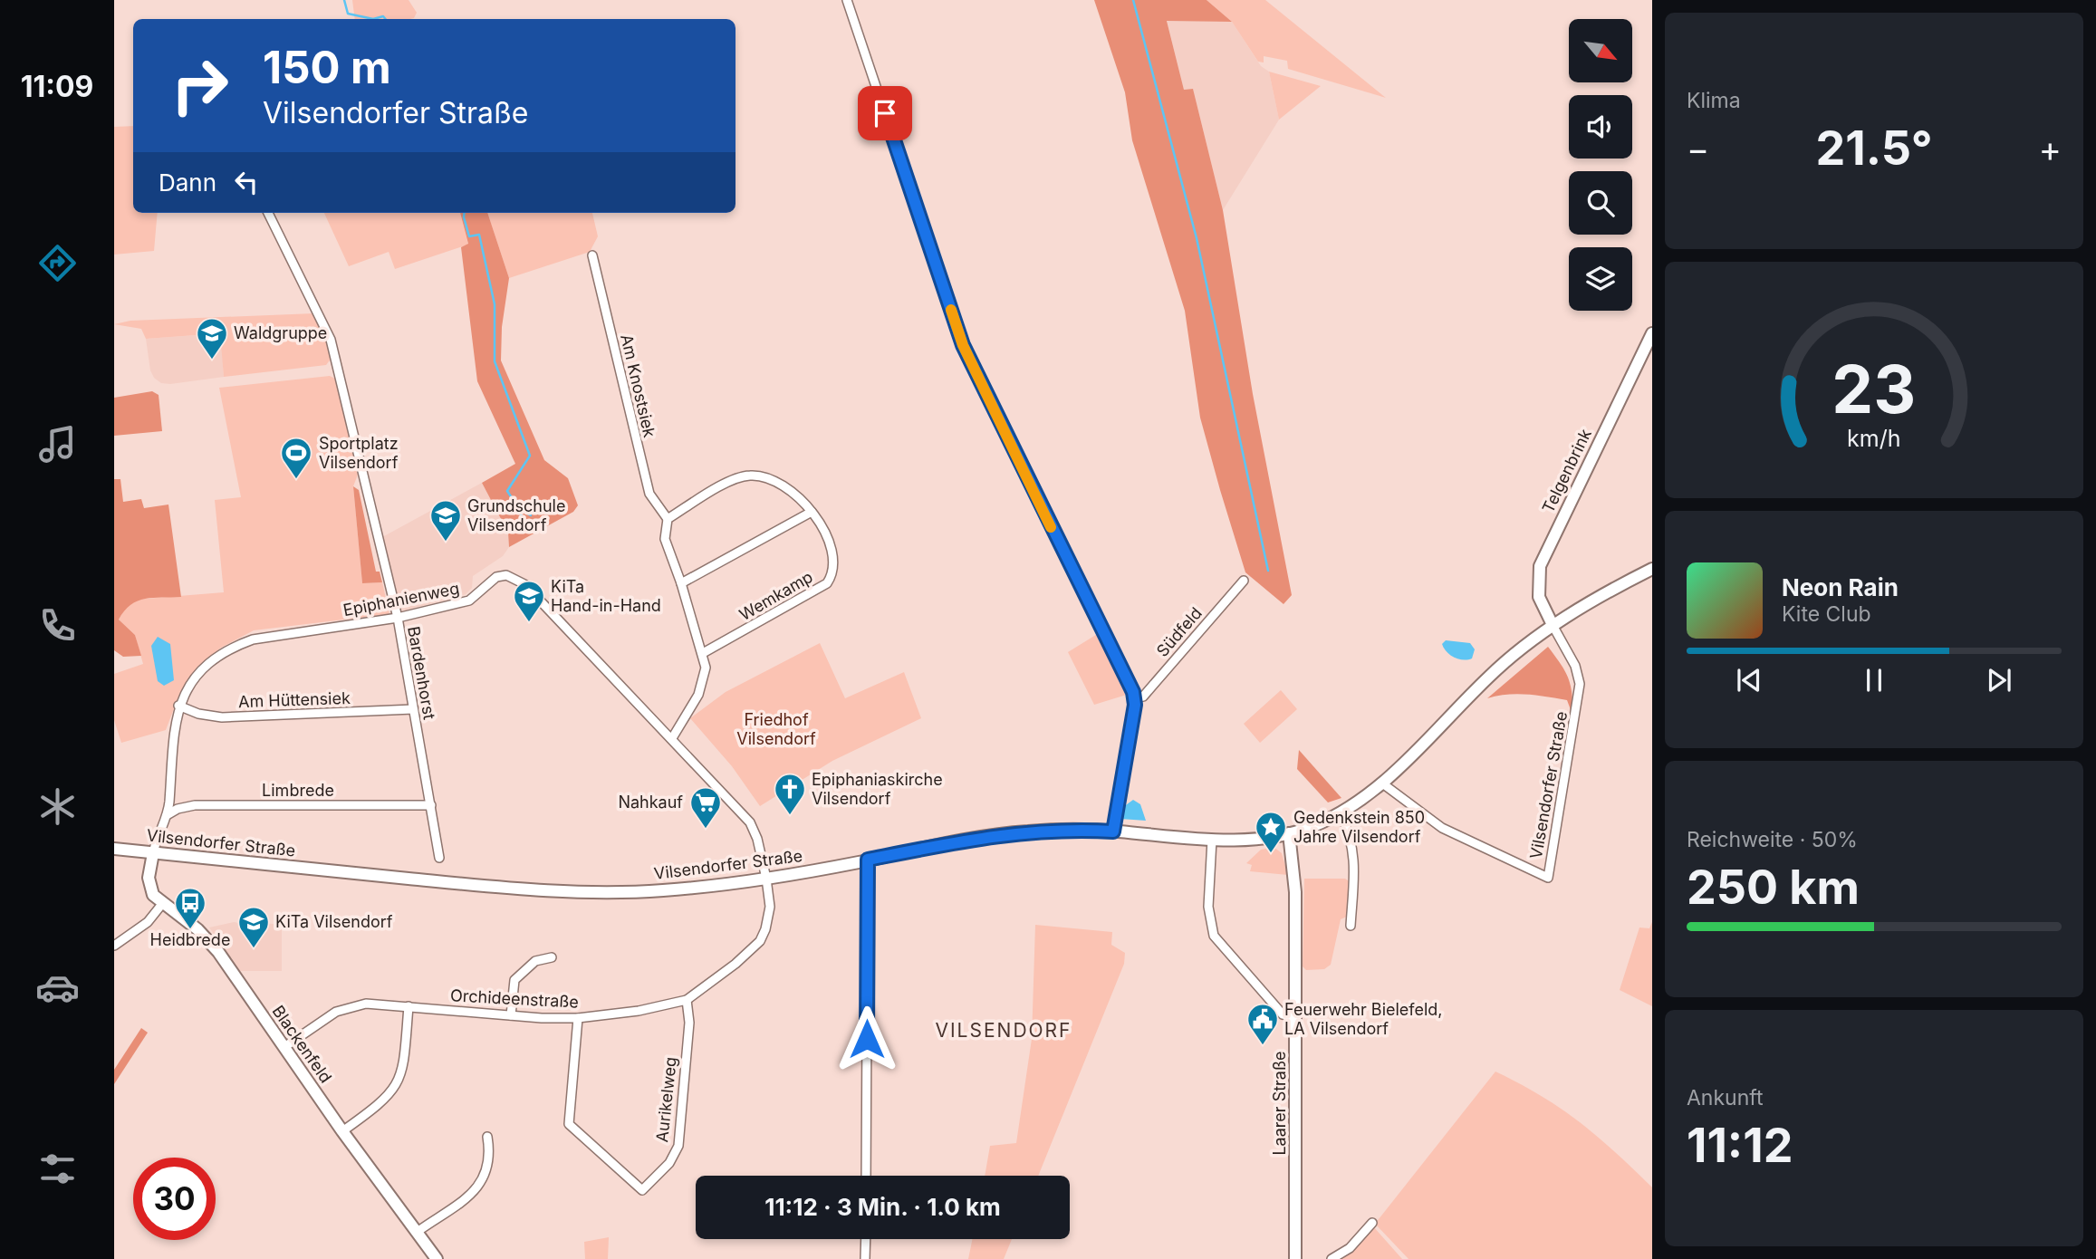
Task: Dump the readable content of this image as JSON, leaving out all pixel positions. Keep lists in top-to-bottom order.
{
  "streets": {
    "main road": [
      "Telgenbrink",
      "Vilsendorfer Straße",
      "Blackenfeld",
      "Laarer Straße"
    ],
    "street": [
      "Am Knostsiek",
      "Wemkamp",
      "Epiphanienweg",
      "Südfeld",
      "Bardenhorst",
      "Am Hüttensiek",
      "Limbrede",
      "Orchideenstraße",
      "Aurikelweg"
    ]
  },
  "crossings": [
    ["Am Knostsiek", "Wemkamp"],
    ["Telgenbrink", "Vilsendorfer Straße"],
    ["Epiphanienweg", "Bardenhorst"],
    ["Epiphanienweg", "Am Hüttensiek"],
    ["Epiphanienweg", "Vilsendorfer Straße"],
    ["Epiphanienweg", "Limbrede"],
    ["Epiphanienweg", "Orchideenstraße"],
    ["Bardenhorst", "Am Hüttensiek"],
    ["Bardenhorst", "Limbrede"],
    ["Vilsendorfer Straße", "Orchideenstraße"],
    ["Vilsendorfer Straße", "Laarer Straße"],
    ["Orchideenstraße", "Blackenfeld"],
    ["Orchideenstraße", "Aurikelweg"]
  ],
  "districts": ["VILSENDORF"],
  "parks": ["Friedhof Vilsendorf"],
  "places": {
    "school or university": [
      "Waldgruppe",
      "Grundschule Vilsendorf",
      "KiTa Hand-in-Hand",
      "KiTa Vilsendorf"
    ],
    "sports": ["Sportplatz Vilsendorf"],
    "church": ["Epiphaniaskirche Vilsendorf"],
    "supermarket": ["Nahkauf"],
    "place": ["Gedenkstein 850 Jahre Vilsendorf"],
    "bus stop": ["Heidbrede"],
    "public building": ["Feuerwehr Bielefeld, LA Vilsendorf"]
  },
  "north": "bottom right",
  "page": {
    "tabs": "11:09",
    "tile": [
      "Klima",
      ["Reichweite · 50%", "250 km"],
      ["Ankunft", "11:12"]
    ],
    "turn": ["150 m", "Vilsendorfer Straße"],
    "heat": ["−", "21.5°", "+"],
    "then": "Dann",
    "song": ["Neon Rain", "Kite Club"],
    "limit": "30",
    "trip": "11:12 · 3 Min. · 1.0 km",
    "gauge": ["23", "km/h"]
  }
}
